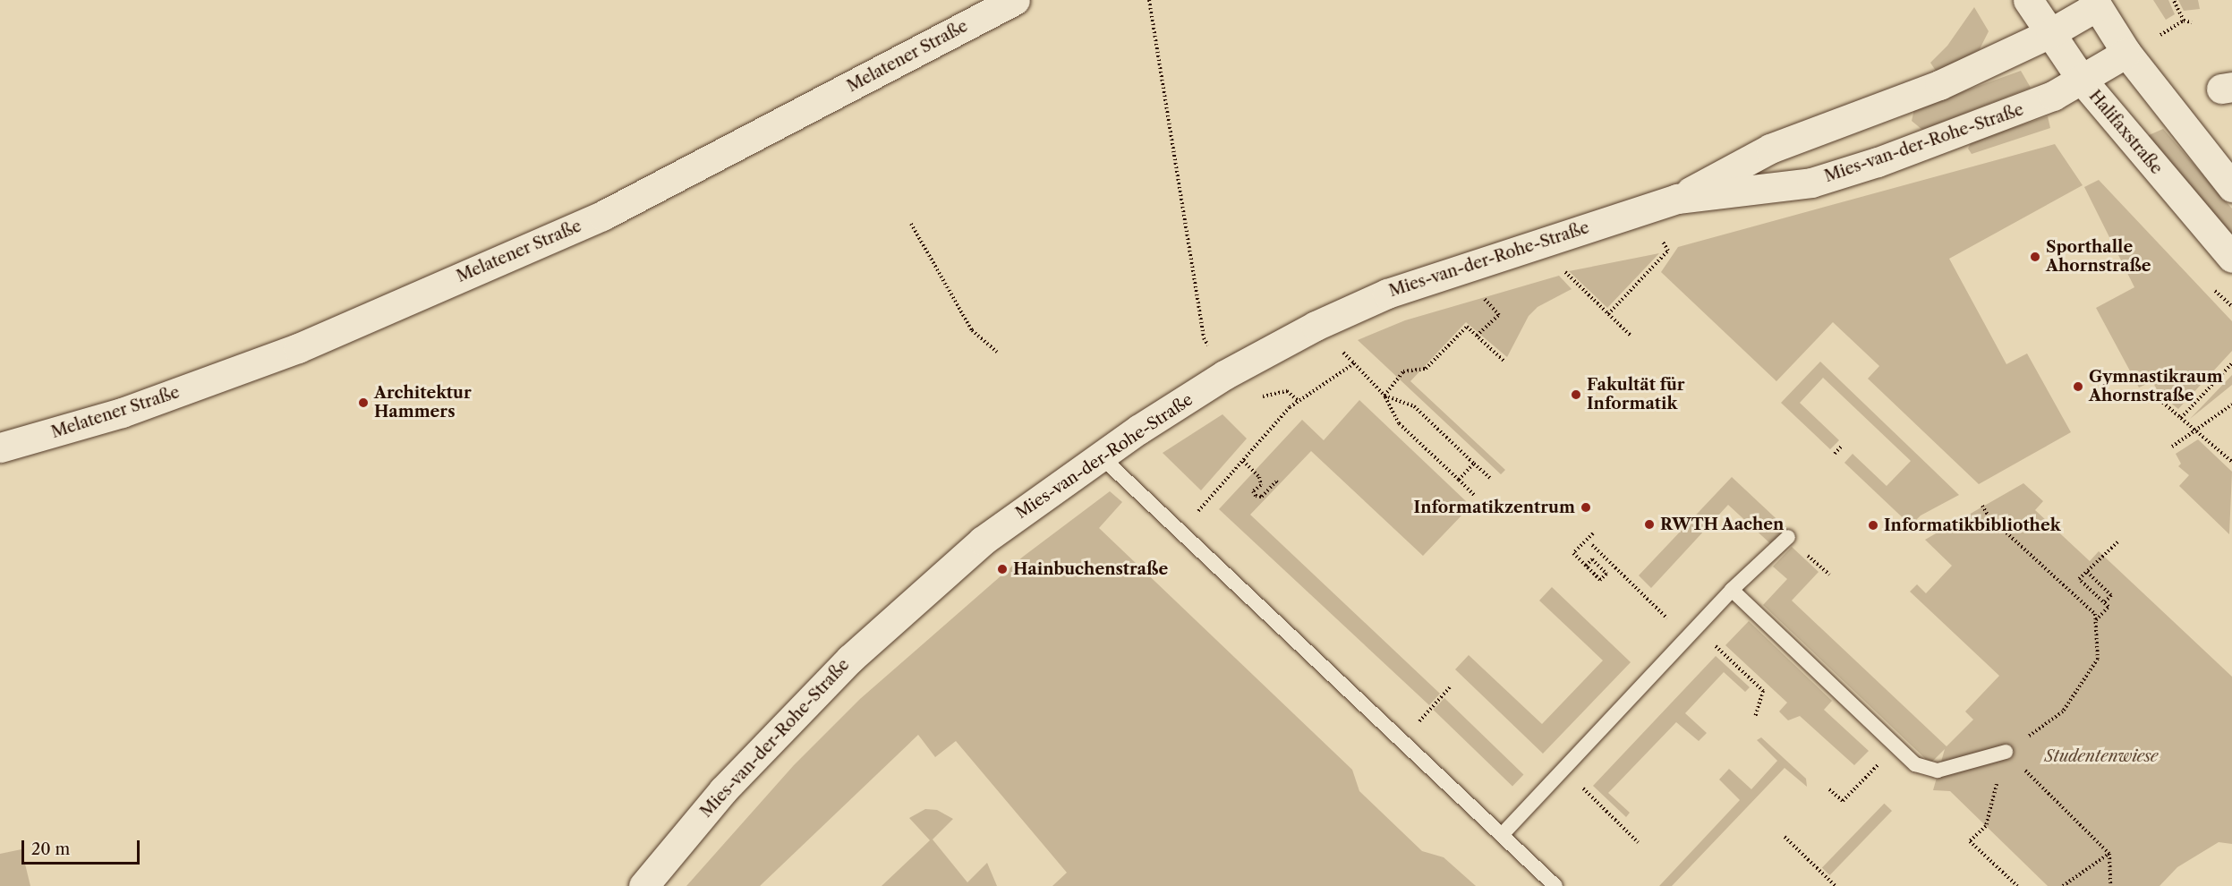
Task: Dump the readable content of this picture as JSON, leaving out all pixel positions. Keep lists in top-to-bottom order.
{
  "streets": {
    "street": ["Melatener Straße", "Halifaxstraße", "Mies-van-der-Rohe-Straße"]
  },
  "crossings": [
    ["Halifaxstraße", "Mies-van-der-Rohe-Straße"]
  ],
  "parks": ["Studentenwiese"],
  "places": [
    "Sporthalle Ahornstraße",
    "Gymnastikraum Ahornstraße",
    "Fakultät für Informatik",
    "Architektur Hammers",
    "Informatikzentrum",
    "RWTH Aachen",
    "Informatikbibliothek",
    "Hainbuchenstraße"
  ],
  "scale_bar": "20 m"
}
